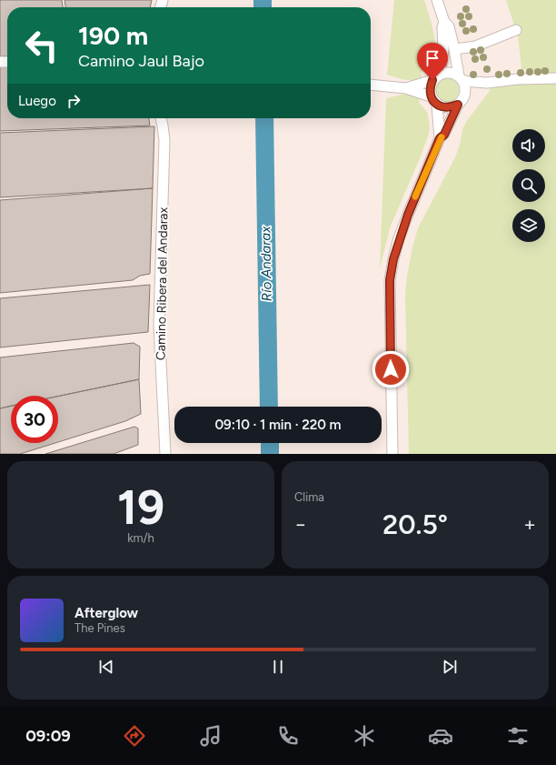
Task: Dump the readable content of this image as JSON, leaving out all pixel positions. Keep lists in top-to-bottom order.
{
  "streets": {
    "street": ["Camino Ribera del Andarax"]
  },
  "water": ["Río Andarax"],
  "page": {
    "turn": ["190 m", "Camino Jaul Bajo"],
    "then": "Luego",
    "limit": "30",
    "trip": "09:10 · 1 min · 220 m",
    "tile": [
      ["19", "km/h"],
      "Clima"
    ],
    "heat": ["−", "20.5°", "+"],
    "song": ["Afterglow", "The Pines"],
    "tabs": "09:09"
  }
}
